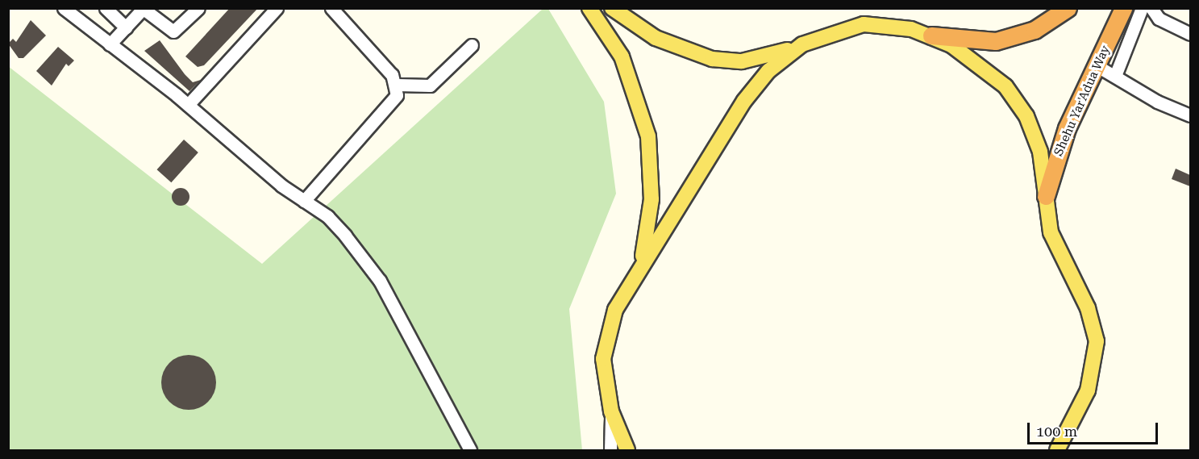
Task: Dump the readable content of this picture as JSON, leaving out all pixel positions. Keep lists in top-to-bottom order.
{
  "streets": {
    "highway": ["Shehu Yar'Adua Way"]
  },
  "scale_bar": "100 m"
}
